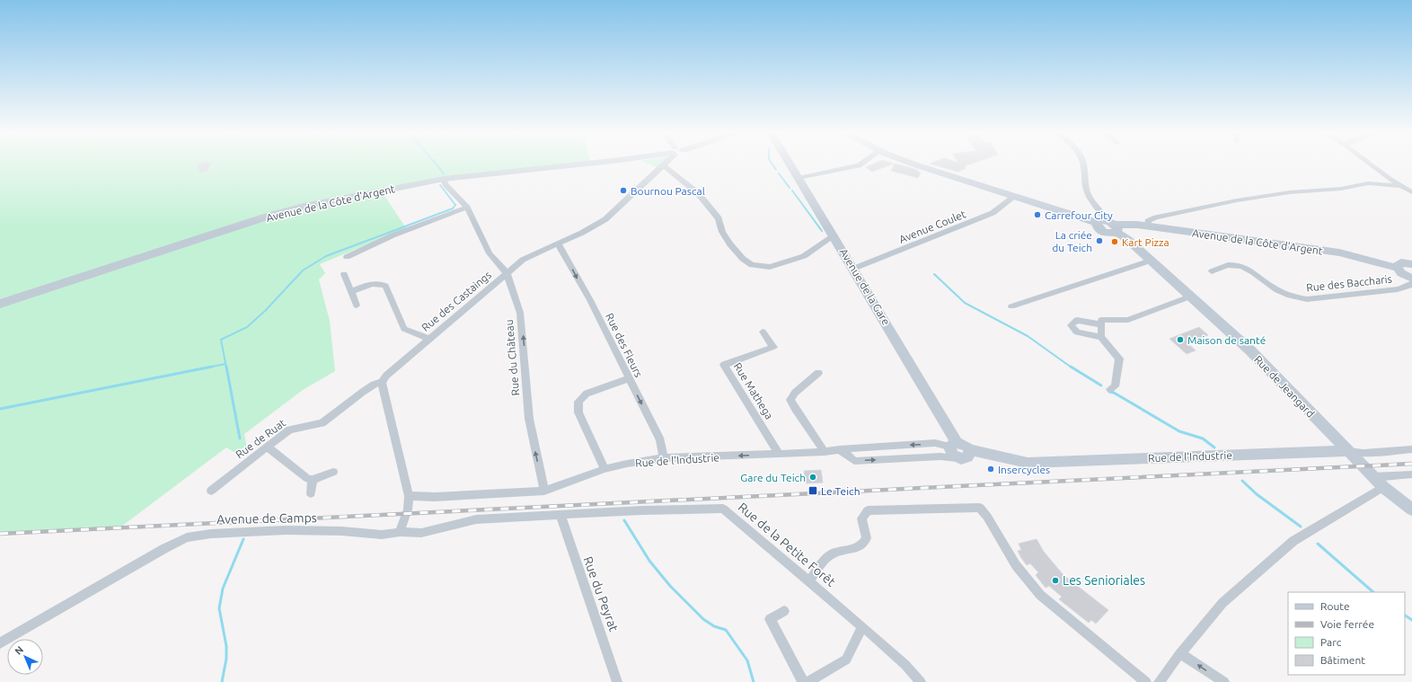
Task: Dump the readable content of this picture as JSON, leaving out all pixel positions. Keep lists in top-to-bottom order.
{
  "streets": {
    "main road": [
      "Avenue de la Côte d'Argent",
      "Avenue de la Gare",
      "Rue de Jeangard",
      "Rue de l'Industrie"
    ],
    "street": [
      "Avenue Coulet",
      "Rue des Baccharis",
      "Rue des Castaings",
      "Rue des Fleurs",
      "Rue du Château",
      "Rue Mathega",
      "Rue de Ruat",
      "Avenue de Camps",
      "Rue de la Petite Forêt",
      "Rue du Peyrat"
    ]
  },
  "crossings": [
    ["Avenue de la Côte d'Argent", "Avenue Coulet"],
    ["Avenue de la Côte d'Argent", "Rue du Château"],
    ["Avenue de la Côte d'Argent", "Rue de Jeangard"],
    ["Avenue Coulet", "Avenue de la Gare"],
    ["Avenue de la Gare", "Rue de l'Industrie"],
    ["Rue des Castaings", "Rue des Fleurs"],
    ["Rue des Castaings", "Rue du Château"],
    ["Rue des Castaings", "Rue de Ruat"],
    ["Rue des Fleurs", "Rue de l'Industrie"],
    ["Rue du Château", "Rue de l'Industrie"],
    ["Rue de Jeangard", "Rue de l'Industrie"],
    ["Rue Mathega", "Rue de l'Industrie"],
    ["Avenue de Camps", "Rue de la Petite Forêt"],
    ["Avenue de Camps", "Rue du Peyrat"],
    ["Rue de la Petite Forêt", "Rue du Peyrat"]
  ],
  "one_way": ["Rue des Fleurs", "Rue du Château"],
  "places": {
    "other": [
      "Bournou Pascal",
      "Carrefour City",
      "La criée du Teich",
      "Kart Pizza",
      "Maison de santé",
      "Insercycles",
      "Gare du Teich",
      "Les Senioriales"
    ],
    "transit": ["Le Teich"]
  },
  "legend": [
    "Route",
    "Voie ferrée",
    "Parc",
    "Bâtiment"
  ],
  "north": "top left"
}
